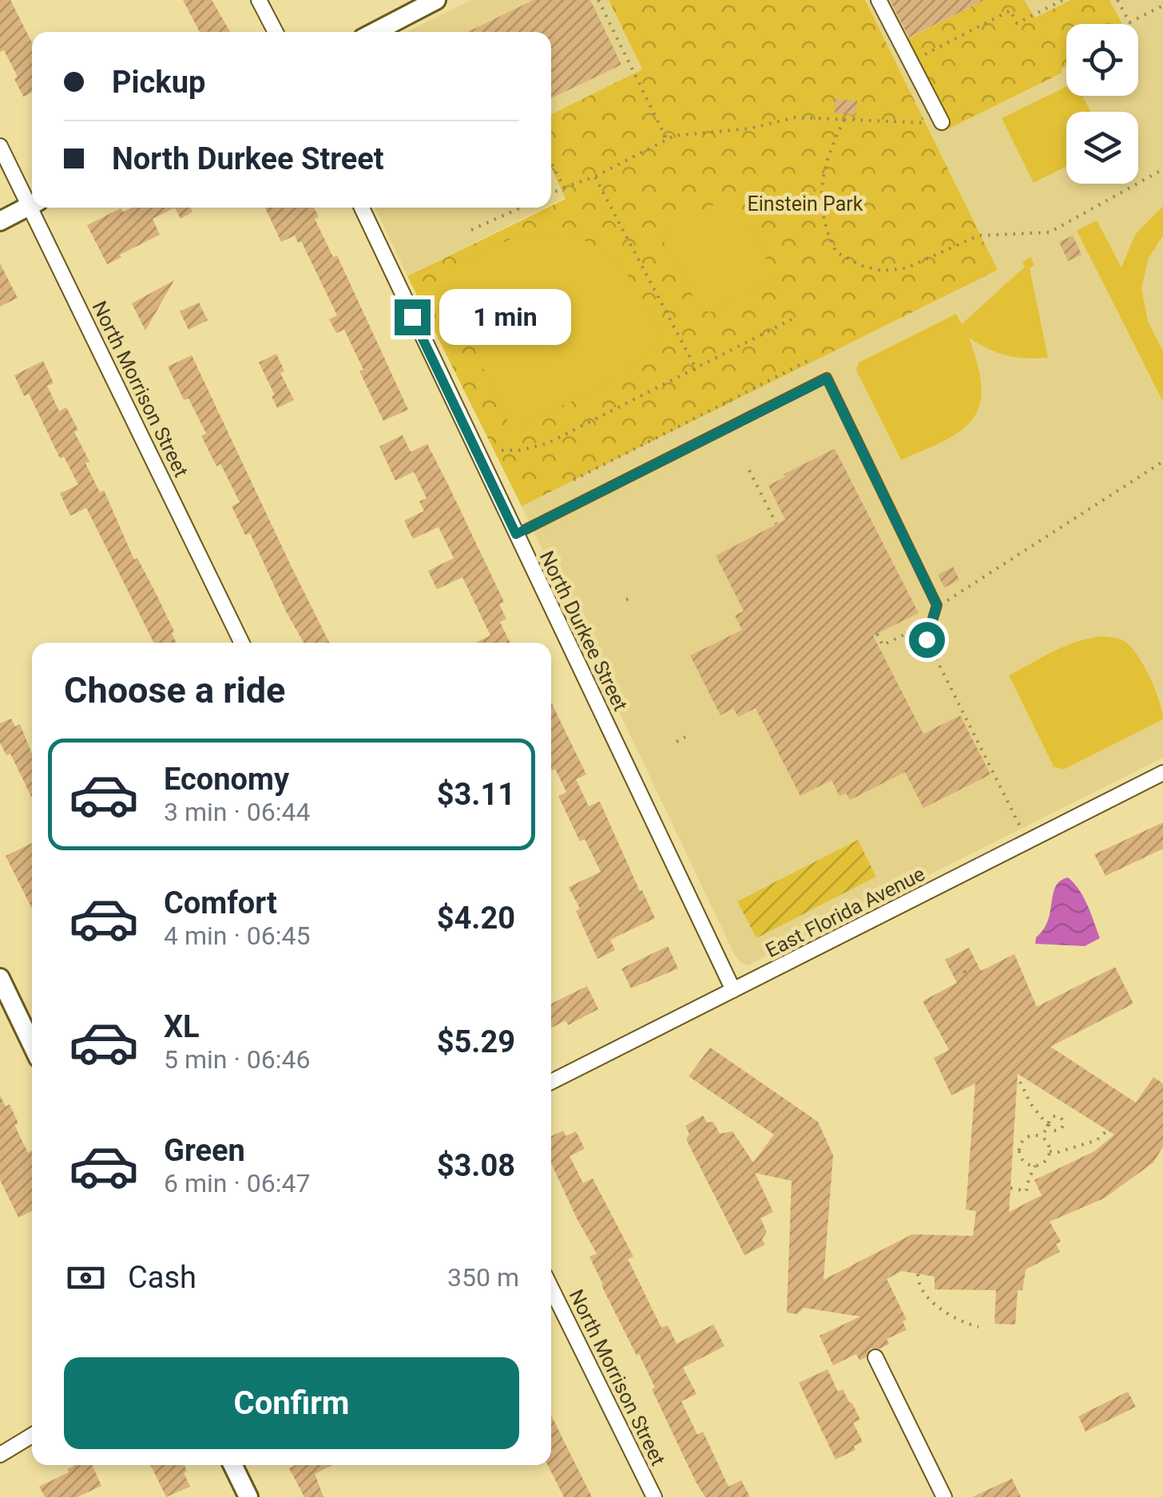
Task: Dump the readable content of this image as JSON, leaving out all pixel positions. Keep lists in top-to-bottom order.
{
  "streets": {
    "street": ["North Morrison Street", "North Durkee Street", "East Florida Avenue"]
  },
  "crossings": [
    ["North Durkee Street", "East Florida Avenue"]
  ],
  "parks": ["Einstein Park"],
  "page": {
    "banner": ["Pickup", "North Durkee Street"],
    "bubble": "1 min",
    "heading": "Choose a ride",
    "list": [
      {
        "name": "Economy",
        "note": "3 min · 06:44",
        "value": "$3.11"
      },
      {
        "name": "Comfort",
        "note": "4 min · 06:45",
        "value": "$4.20"
      },
      {
        "name": "XL",
        "note": "5 min · 06:46",
        "value": "$5.29"
      },
      {
        "name": "Green",
        "note": "6 min · 06:47",
        "value": "$3.08"
      }
    ],
    "pay": ["Cash", "350 m"],
    "buttons": "Confirm"
  }
}
